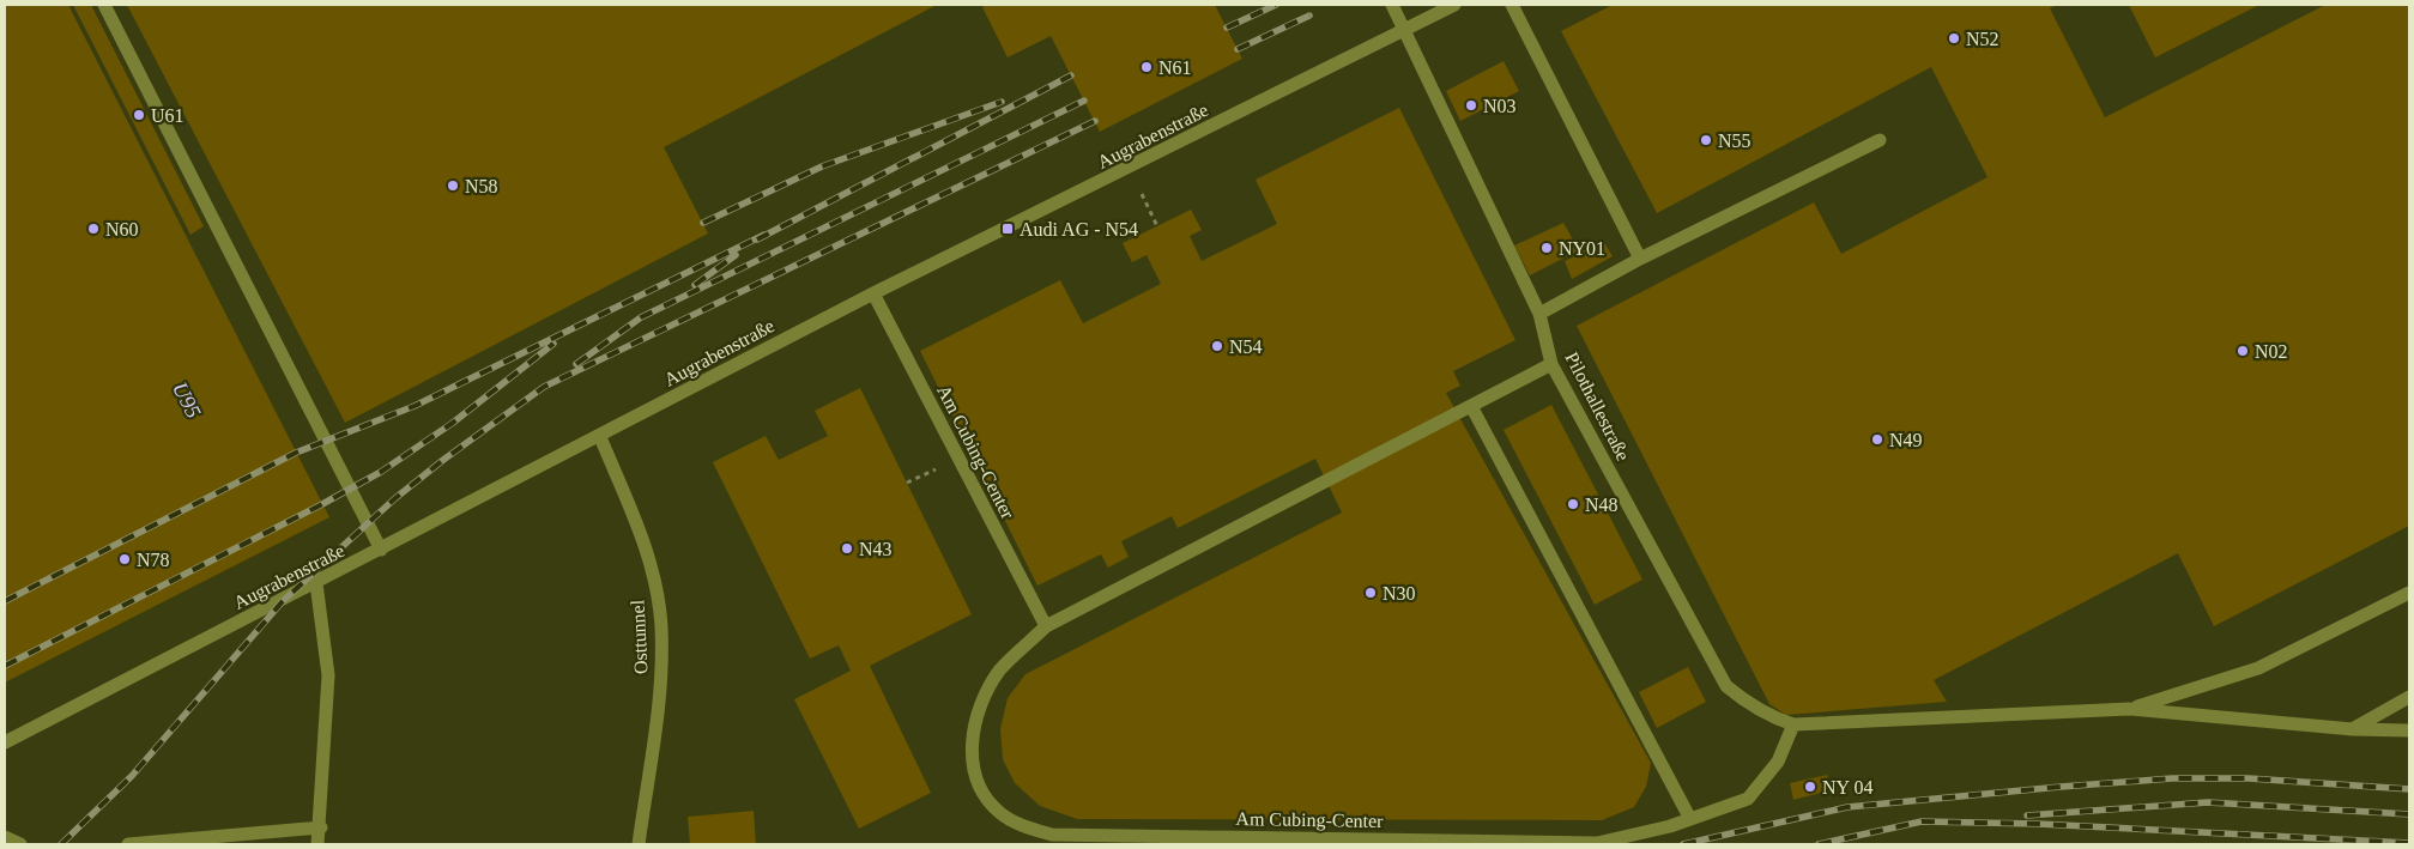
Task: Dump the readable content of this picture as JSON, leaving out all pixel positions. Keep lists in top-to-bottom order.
{
  "streets": {
    "lane": [
      "Augrabenstraße",
      "Pilothallestraße",
      "Am Cubing-Center",
      "Osttunnel"
    ]
  },
  "crossings": [
    ["Augrabenstraße", "Pilothallestraße"],
    ["Augrabenstraße", "Am Cubing-Center"],
    ["Augrabenstraße", "Osttunnel"],
    ["Pilothallestraße", "Am Cubing-Center"]
  ],
  "water": ["U95"],
  "places": {
    "other": [
      "N52",
      "N61",
      "N03",
      "U61",
      "N55",
      "N58",
      "N60",
      "NY01",
      "N54",
      "N02",
      "N49",
      "N48",
      "N43",
      "N78",
      "N30",
      "NY 04"
    ],
    "transit": ["Audi AG - N54"]
  }
}
